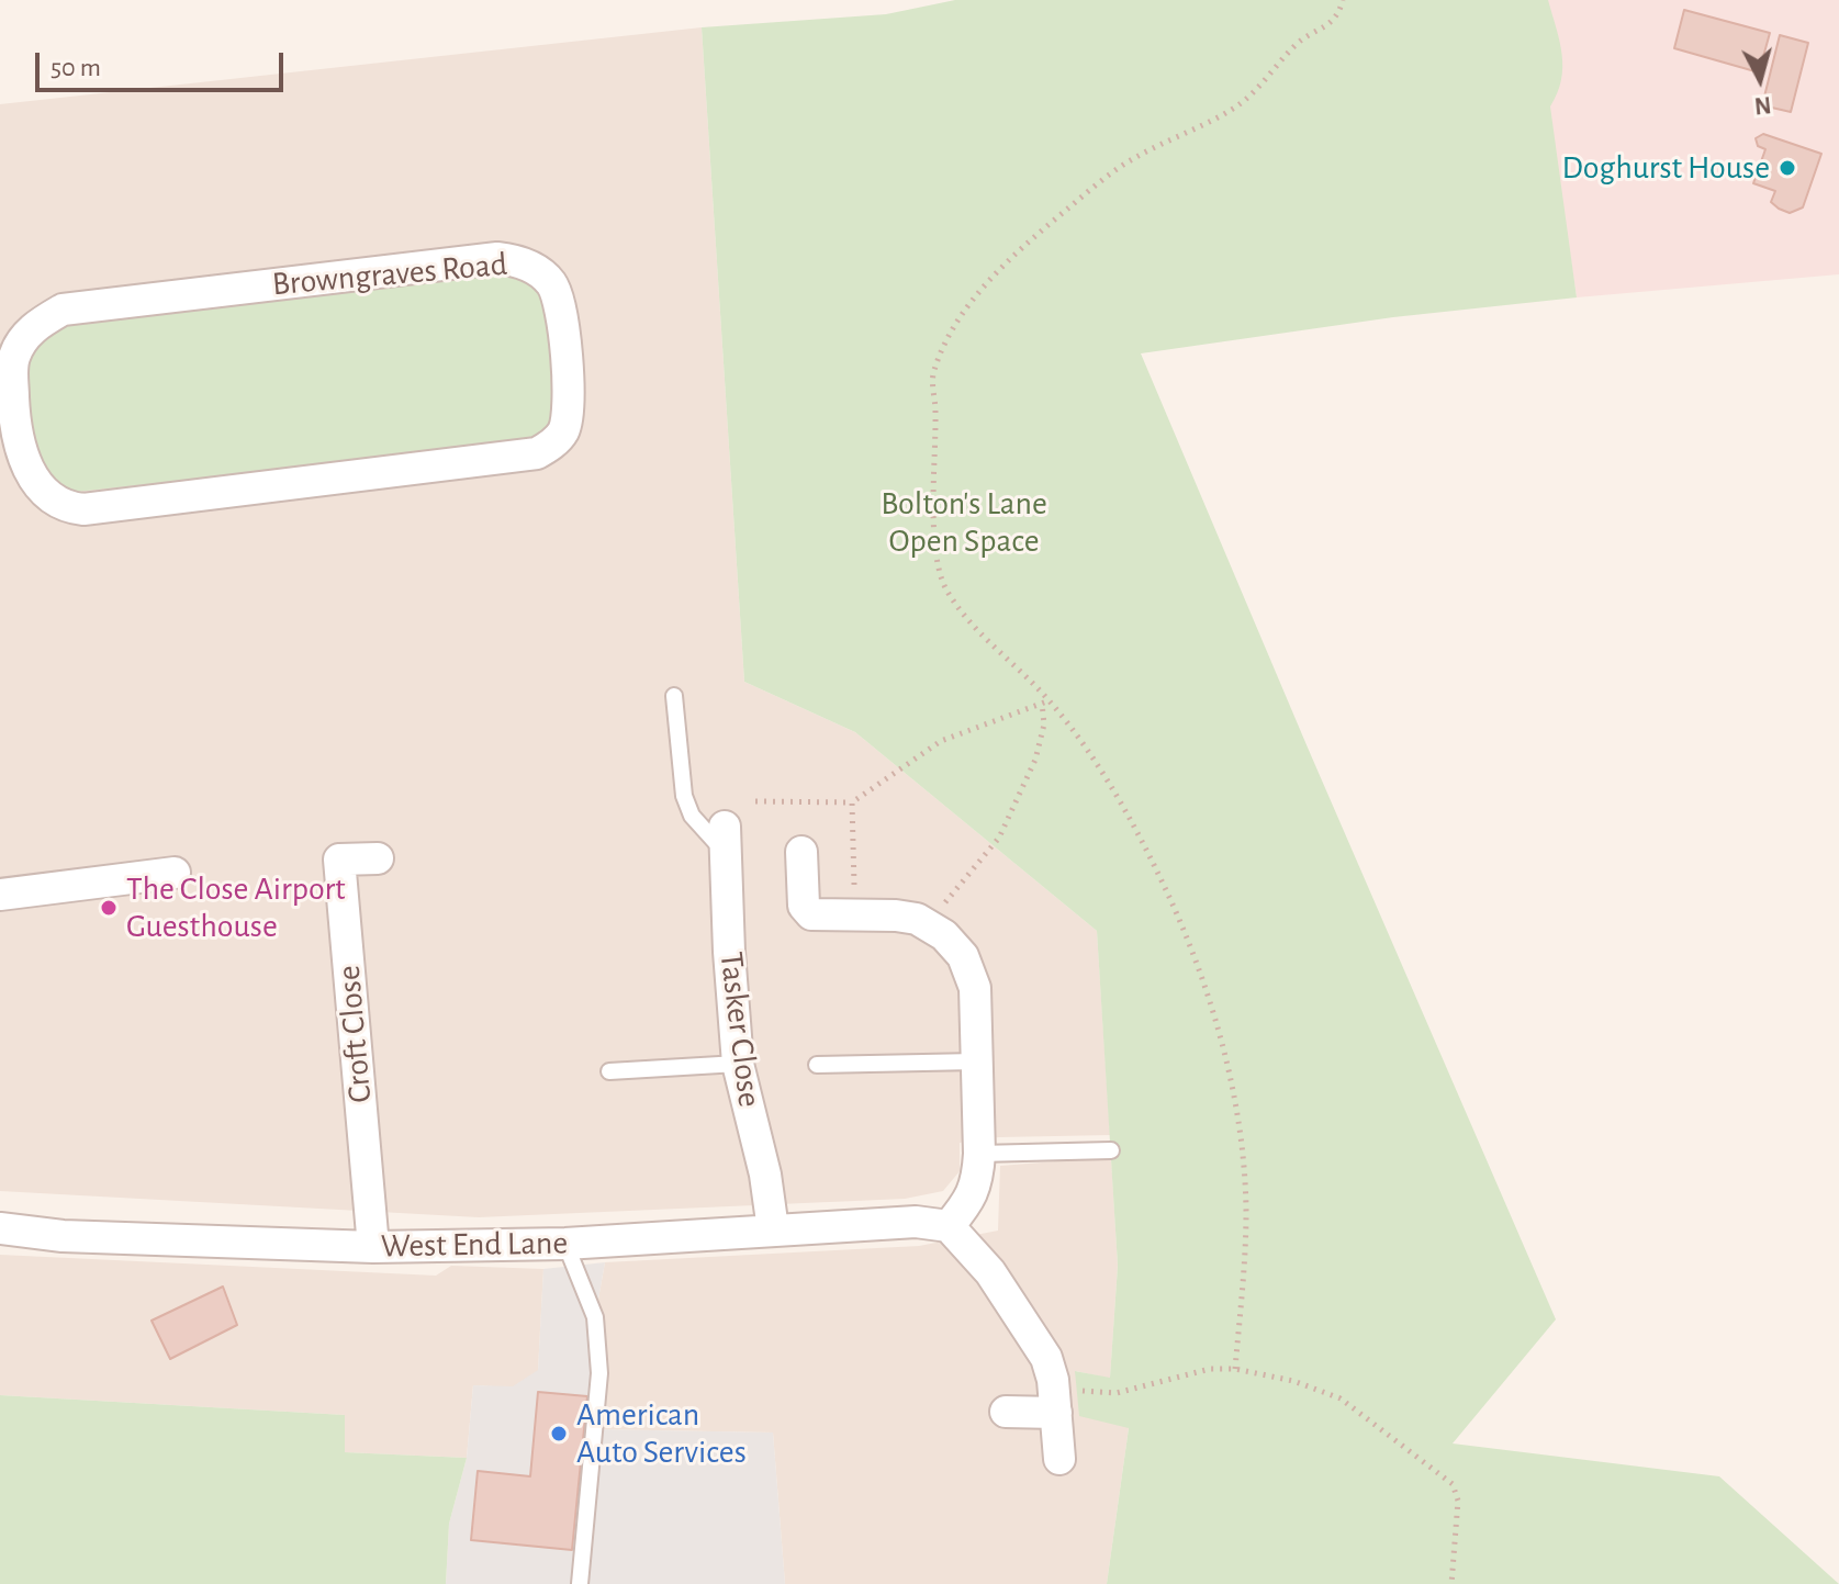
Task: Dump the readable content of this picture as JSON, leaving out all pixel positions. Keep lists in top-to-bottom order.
{
  "streets": {
    "street": [
      "Browngraves Road",
      "Tasker Close",
      "Croft Close",
      "West End Lane"
    ]
  },
  "crossings": [
    ["Tasker Close", "West End Lane"],
    ["Croft Close", "West End Lane"]
  ],
  "parks": ["Bolton's Lane Open Space"],
  "places": ["Doghurst House", "The Close Airport Guesthouse", "American Auto Services"],
  "scale_bar": "50 m",
  "north": "bottom"
}
